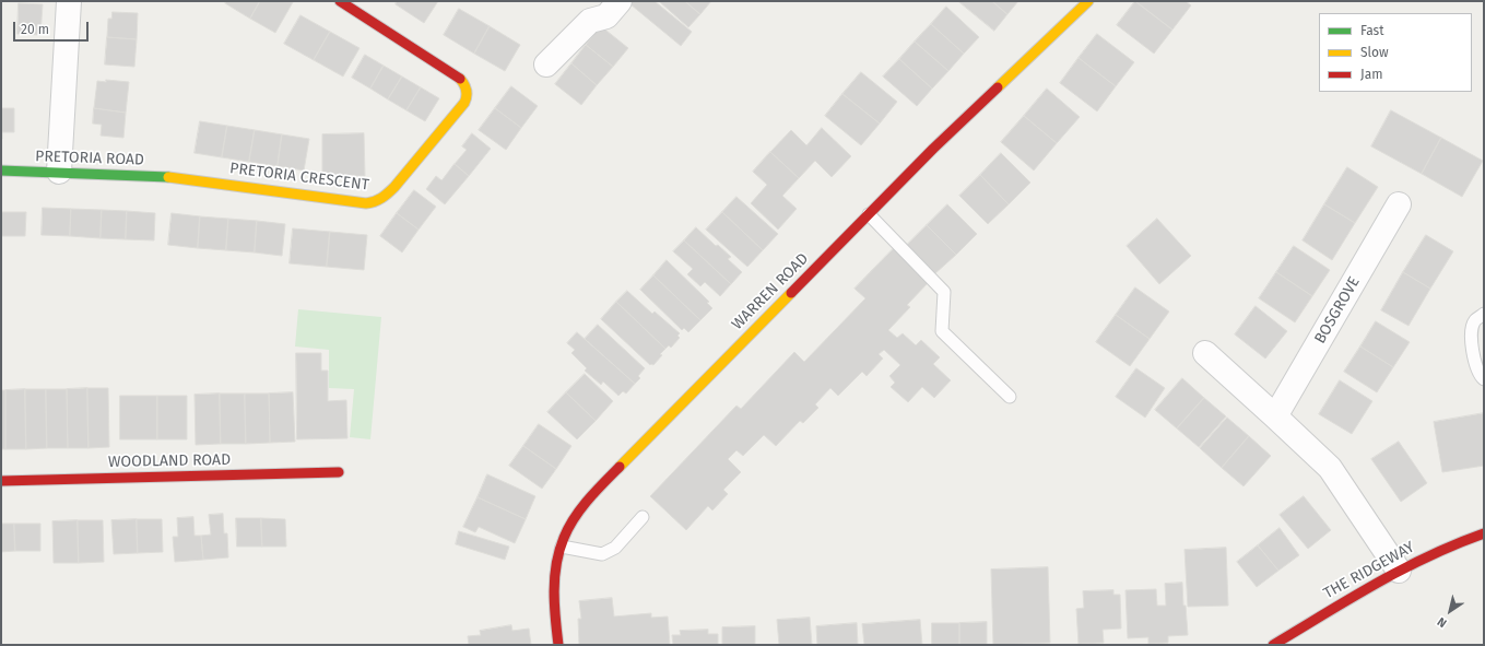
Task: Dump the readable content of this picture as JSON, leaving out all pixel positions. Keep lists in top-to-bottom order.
{
  "streets": {
    "street": [
      "PRETORIA ROAD",
      "PRETORIA CRESCENT",
      "WARREN ROAD",
      "BOSGROVE",
      "WOODLAND ROAD",
      "THE RIDGEWAY"
    ]
  },
  "crossings": [
    ["PRETORIA ROAD", "PRETORIA CRESCENT"]
  ],
  "legend": ["Fast", "Slow", "Jam"],
  "scale_bar": "20 m",
  "north": "bottom left"
}
